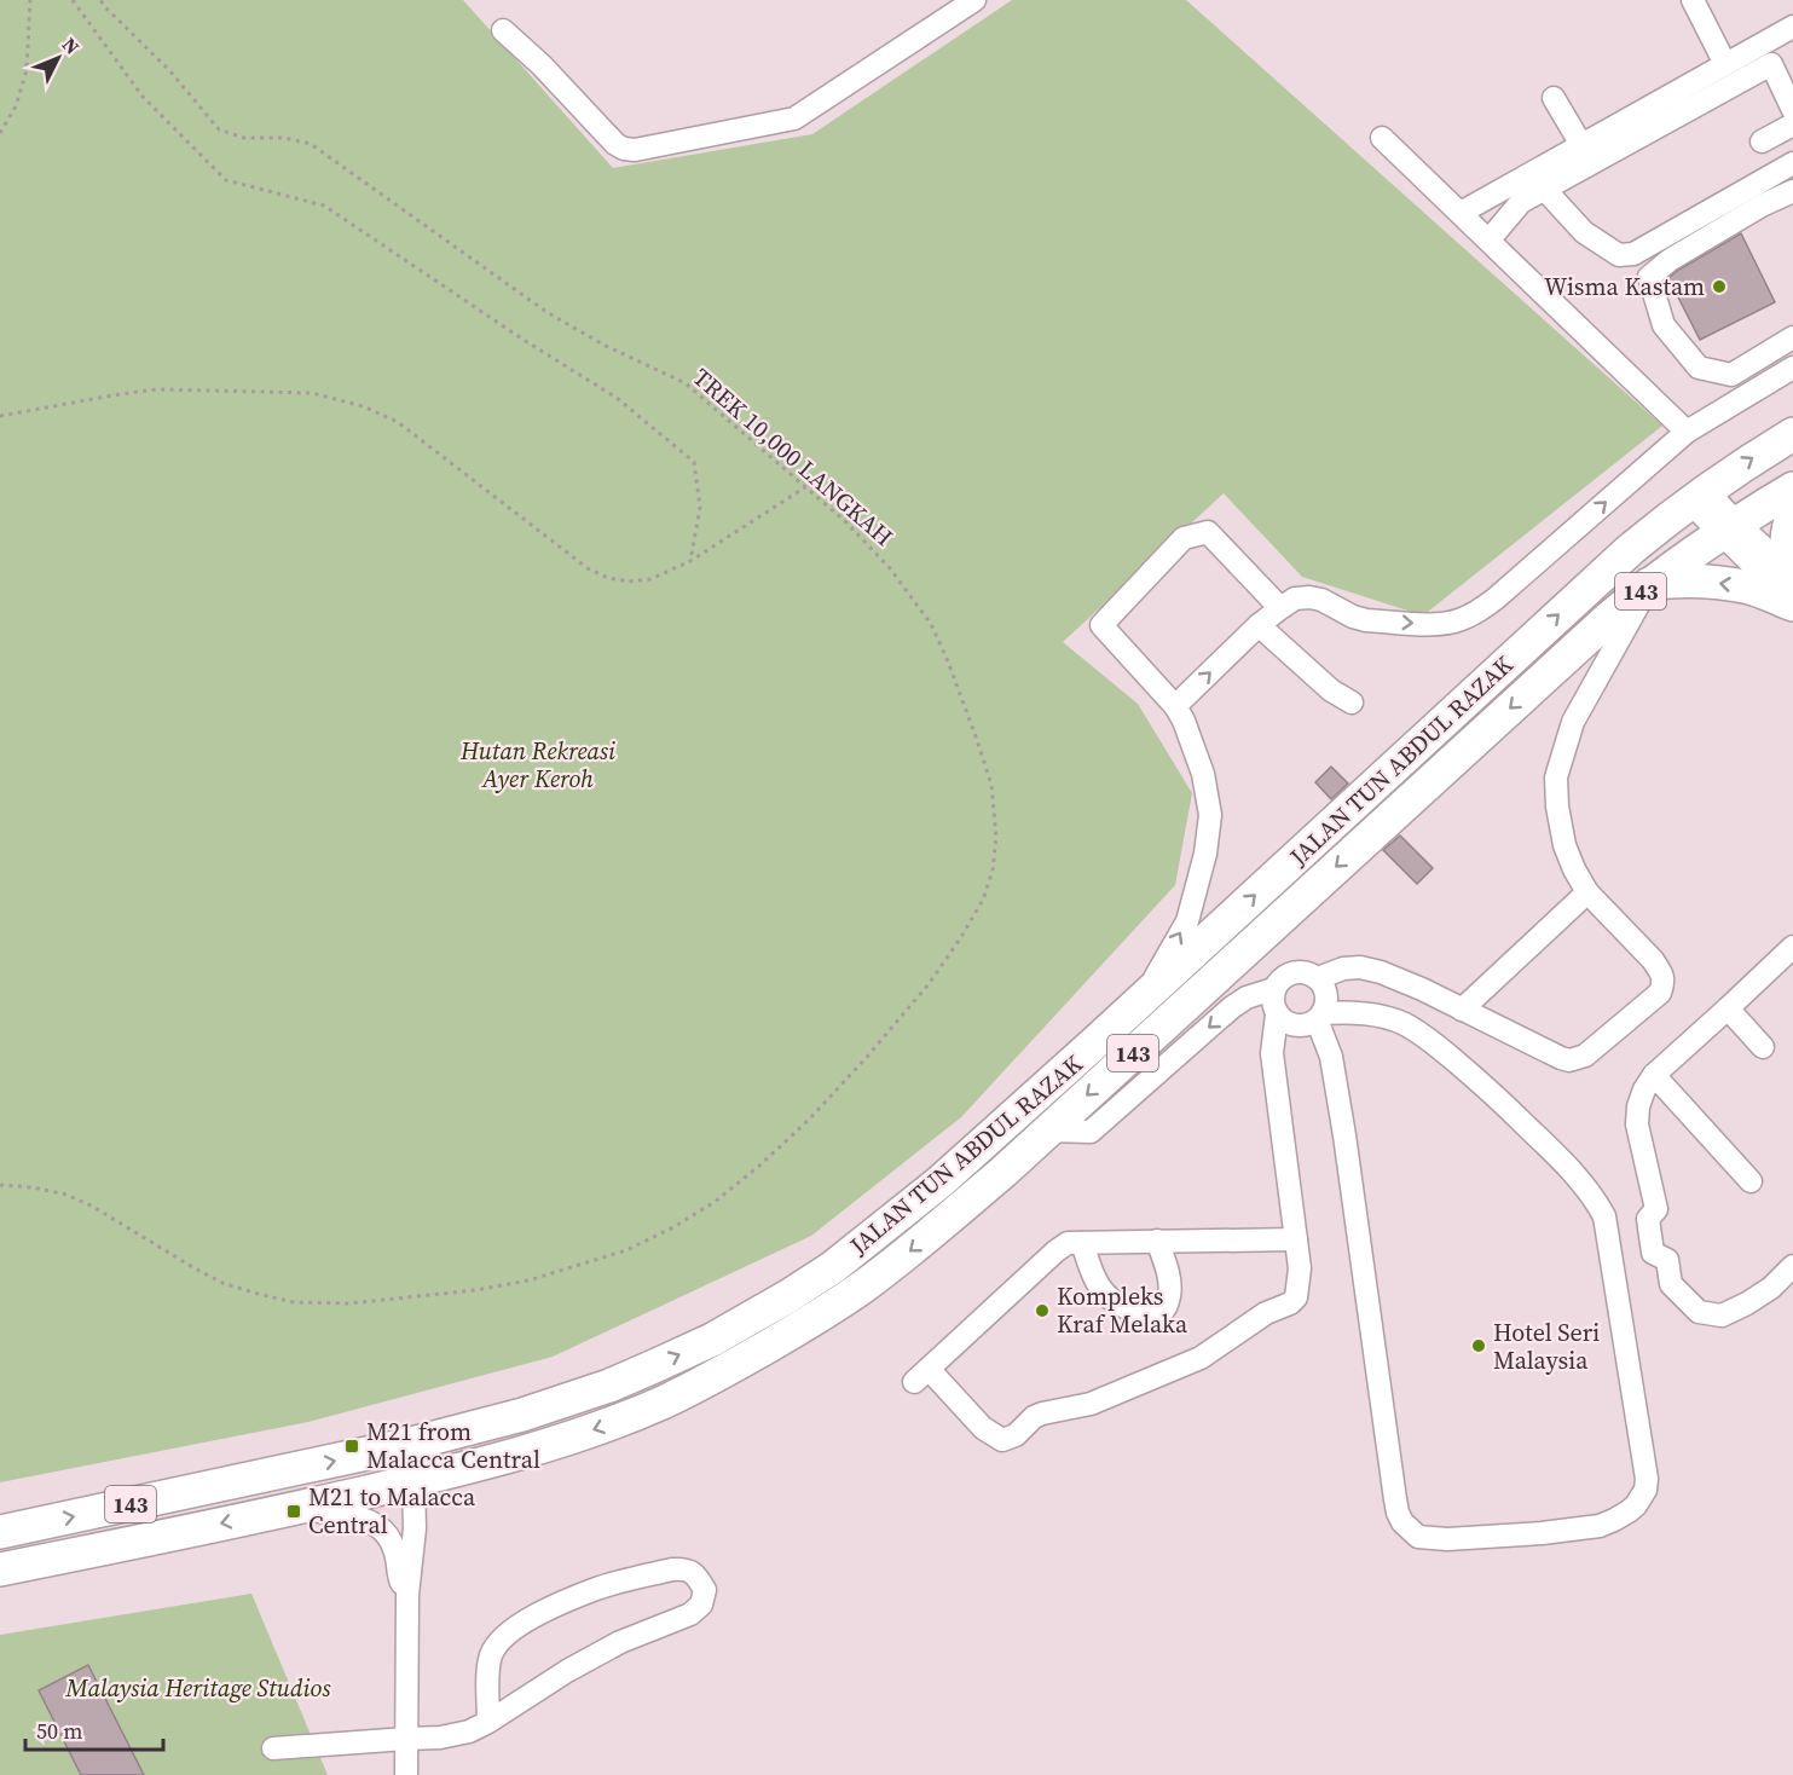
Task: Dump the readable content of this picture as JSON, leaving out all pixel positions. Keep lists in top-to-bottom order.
{
  "streets": {
    "highway": ["143", "JALAN TUN ABDUL RAZAK"],
    "path": ["TREK 10,000 LANGKAH"]
  },
  "parks": ["Hutan Rekreasi Ayer Keroh", "Malaysia Heritage Studios"],
  "places": {
    "other": ["Wisma Kastam", "Kompleks Kraf Melaka", "Hotel Seri Malaysia"],
    "transit": ["M21 from Malacca Central", "M21 to Malacca Central"]
  },
  "scale_bar": "50 m",
  "north": "top right"
}
